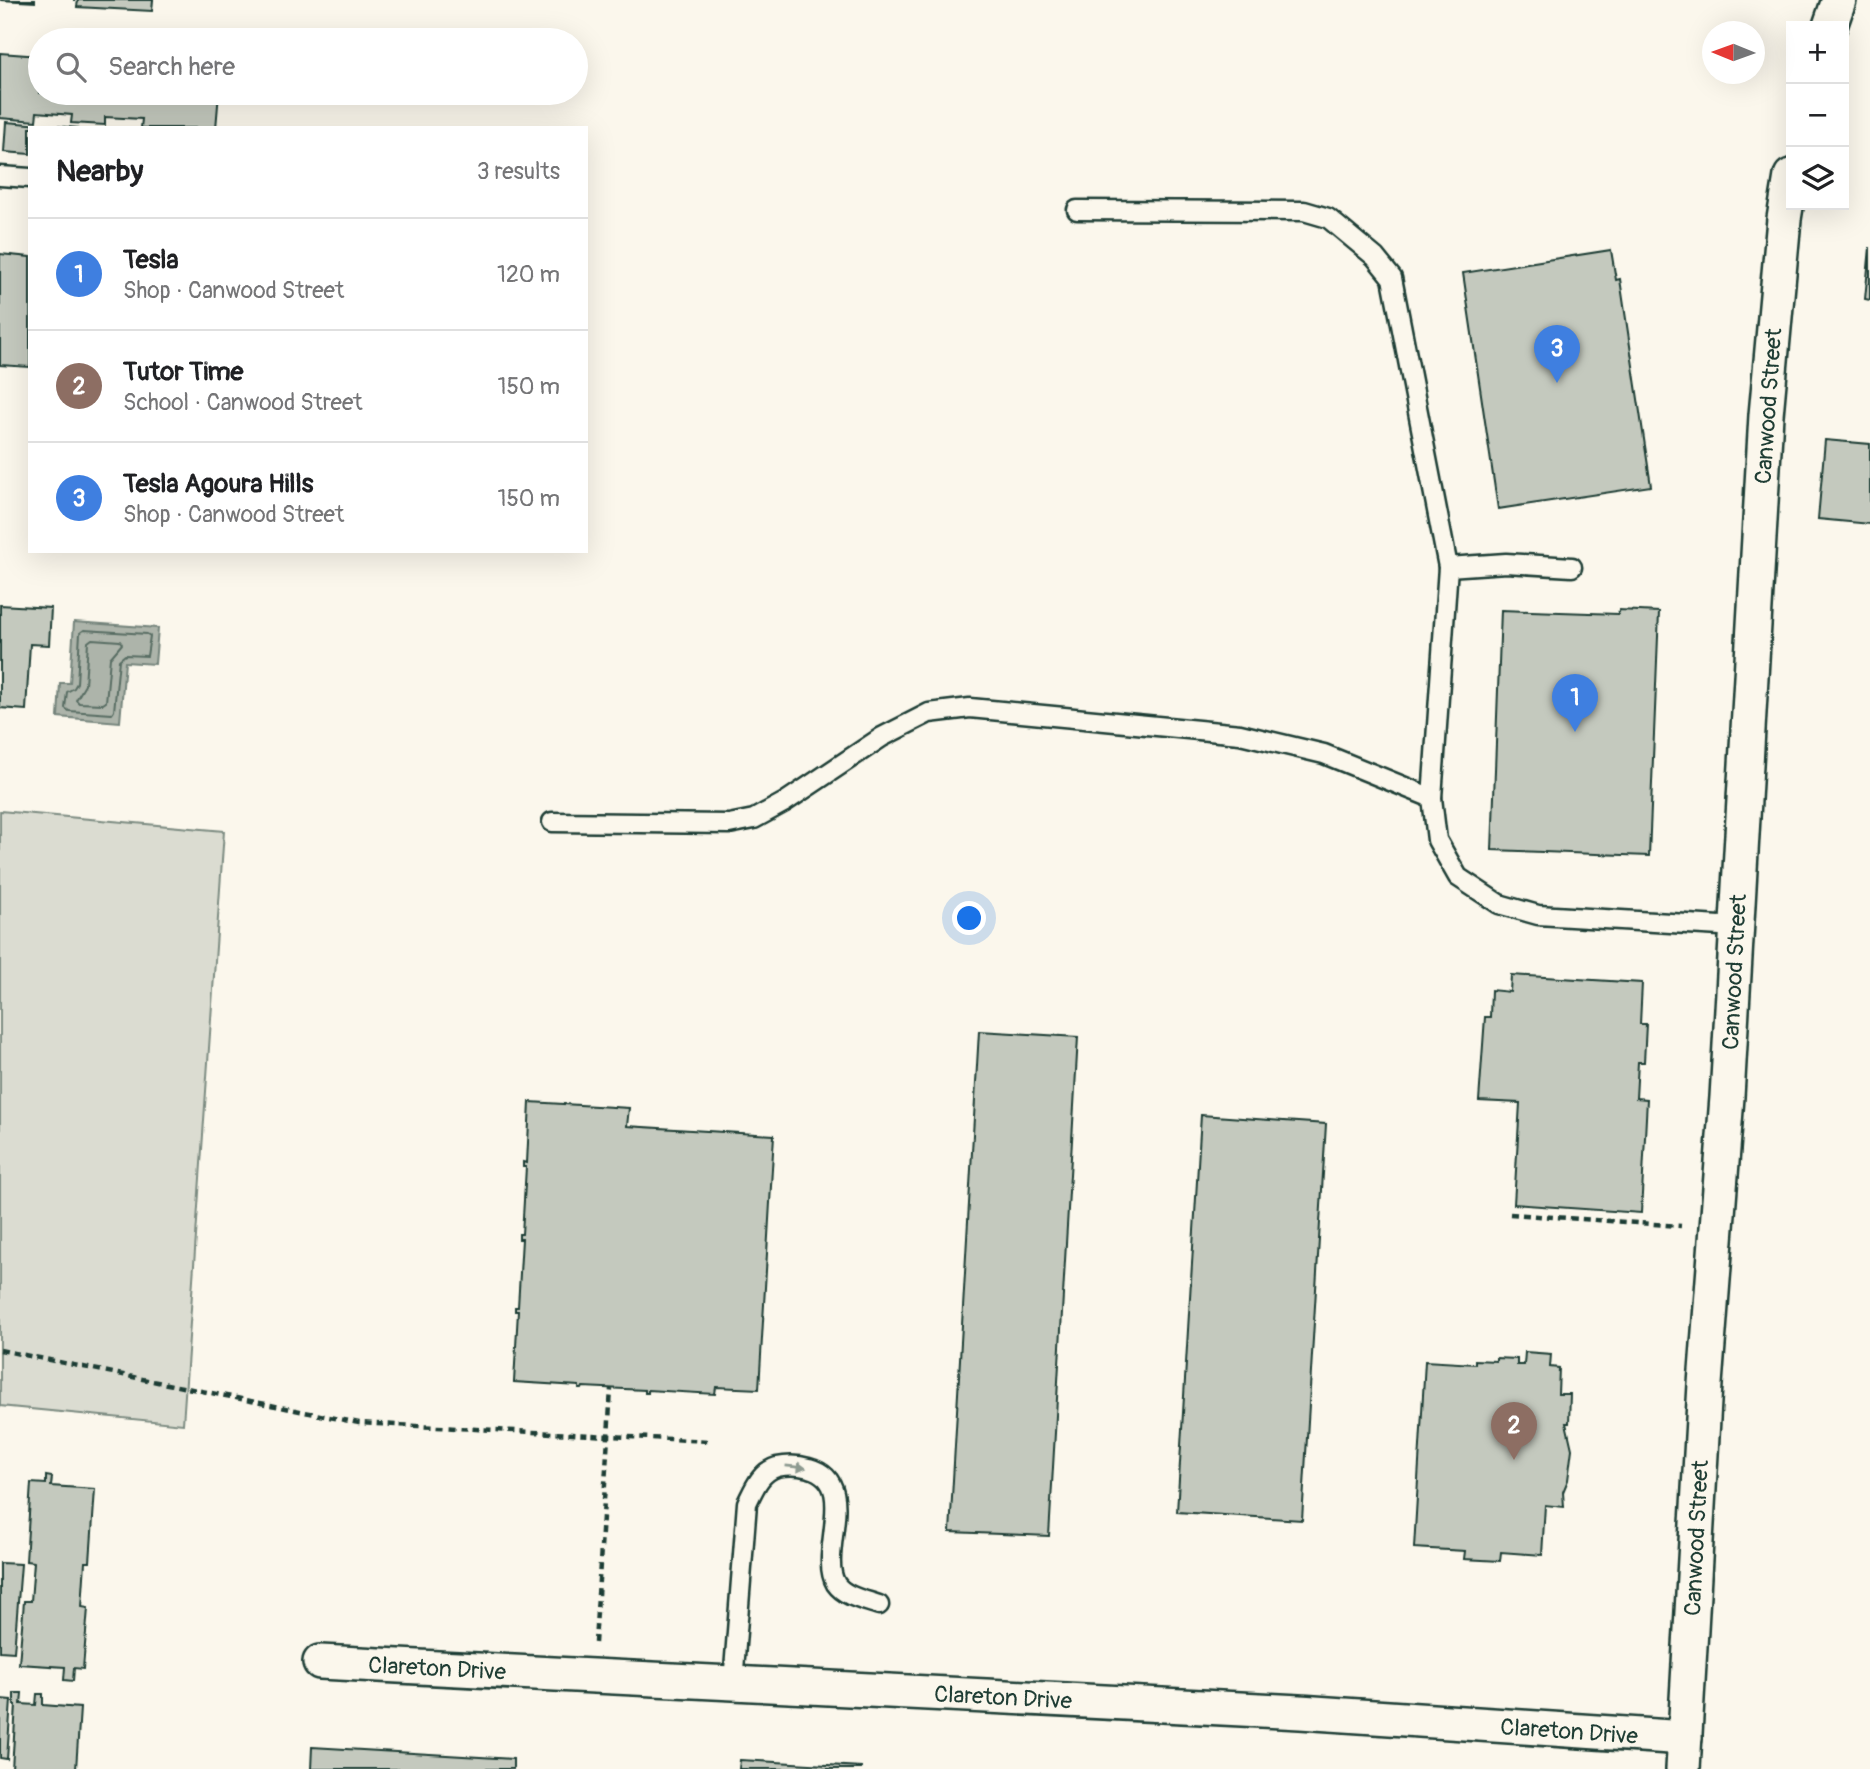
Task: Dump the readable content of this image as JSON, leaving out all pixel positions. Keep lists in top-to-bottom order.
{
  "streets": {
    "street": ["Canwood Street", "Clareton Drive"]
  },
  "crossings": [
    ["Canwood Street", "Clareton Drive"]
  ],
  "north": "left",
  "page": {
    "map_buttons": ["+", "−"],
    "search": "Search here",
    "heading": ["Nearby", "3 results"],
    "list": [
      {
        "mark": "1",
        "name": "Tesla",
        "note": "Shop · Canwood Street",
        "value": "120 m"
      },
      {
        "mark": "2",
        "name": "Tutor Time",
        "note": "School · Canwood Street",
        "value": "150 m"
      },
      {
        "mark": "3",
        "name": "Tesla Agoura Hills",
        "note": "Shop · Canwood Street",
        "value": "150 m"
      }
    ],
    "pins": ["3", "1", "2"]
  }
}
